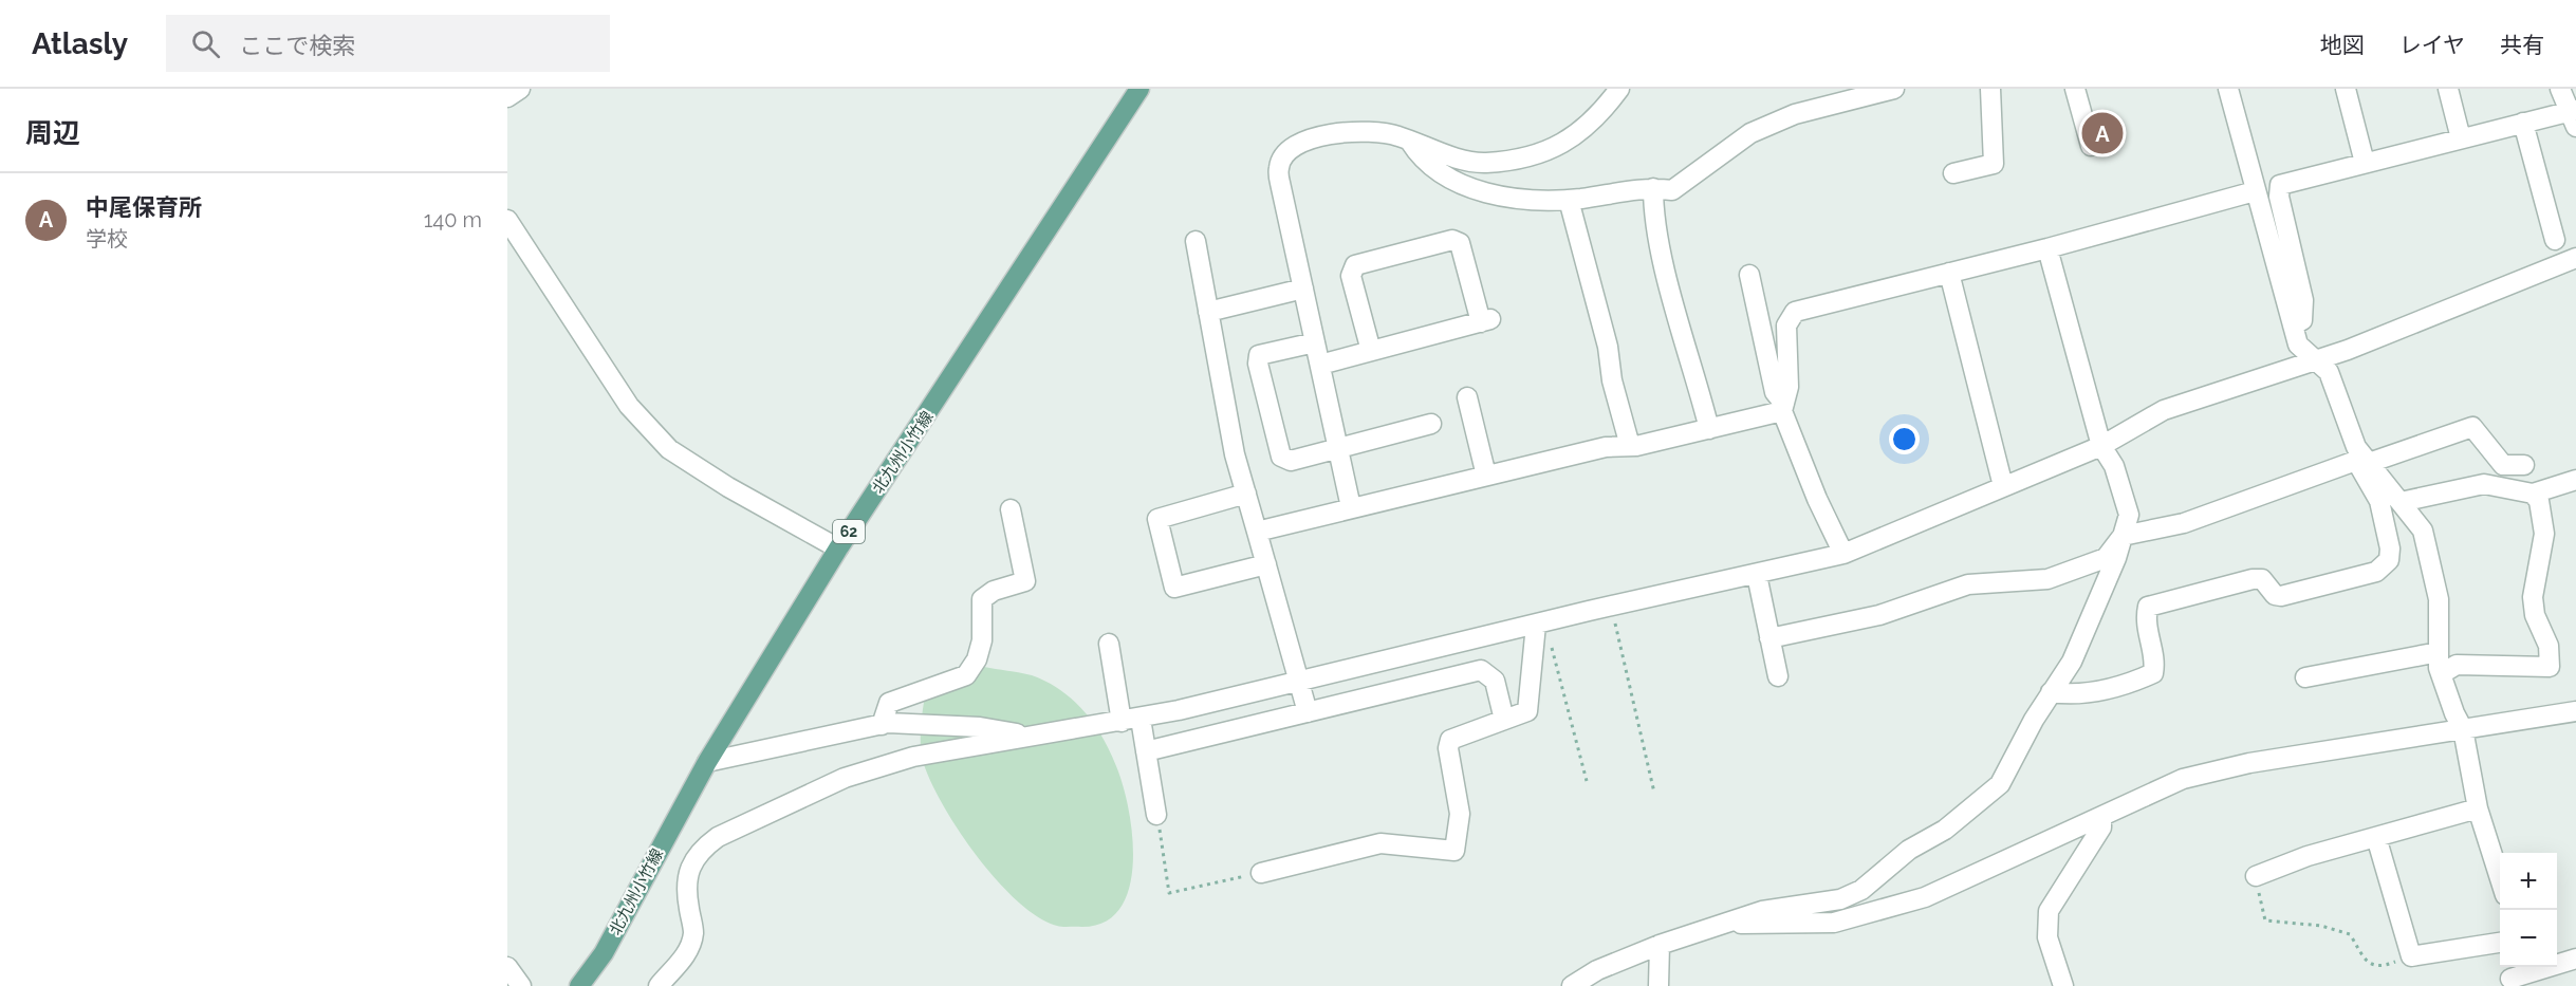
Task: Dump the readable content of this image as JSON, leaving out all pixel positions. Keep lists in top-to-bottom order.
{
  "streets": {
    "main road": ["北九州小竹線", "62"]
  },
  "page": {
    "header": "Atlasly",
    "search": "ここで検索",
    "nav": ["地図", "レイヤ", "共有"],
    "heading": "周辺",
    "pins": "A",
    "list": [
      {
        "mark": "A",
        "name": "中尾保育所",
        "note": "学校",
        "value": "140 m"
      }
    ],
    "map_buttons": ["+", "−"]
  }
}
